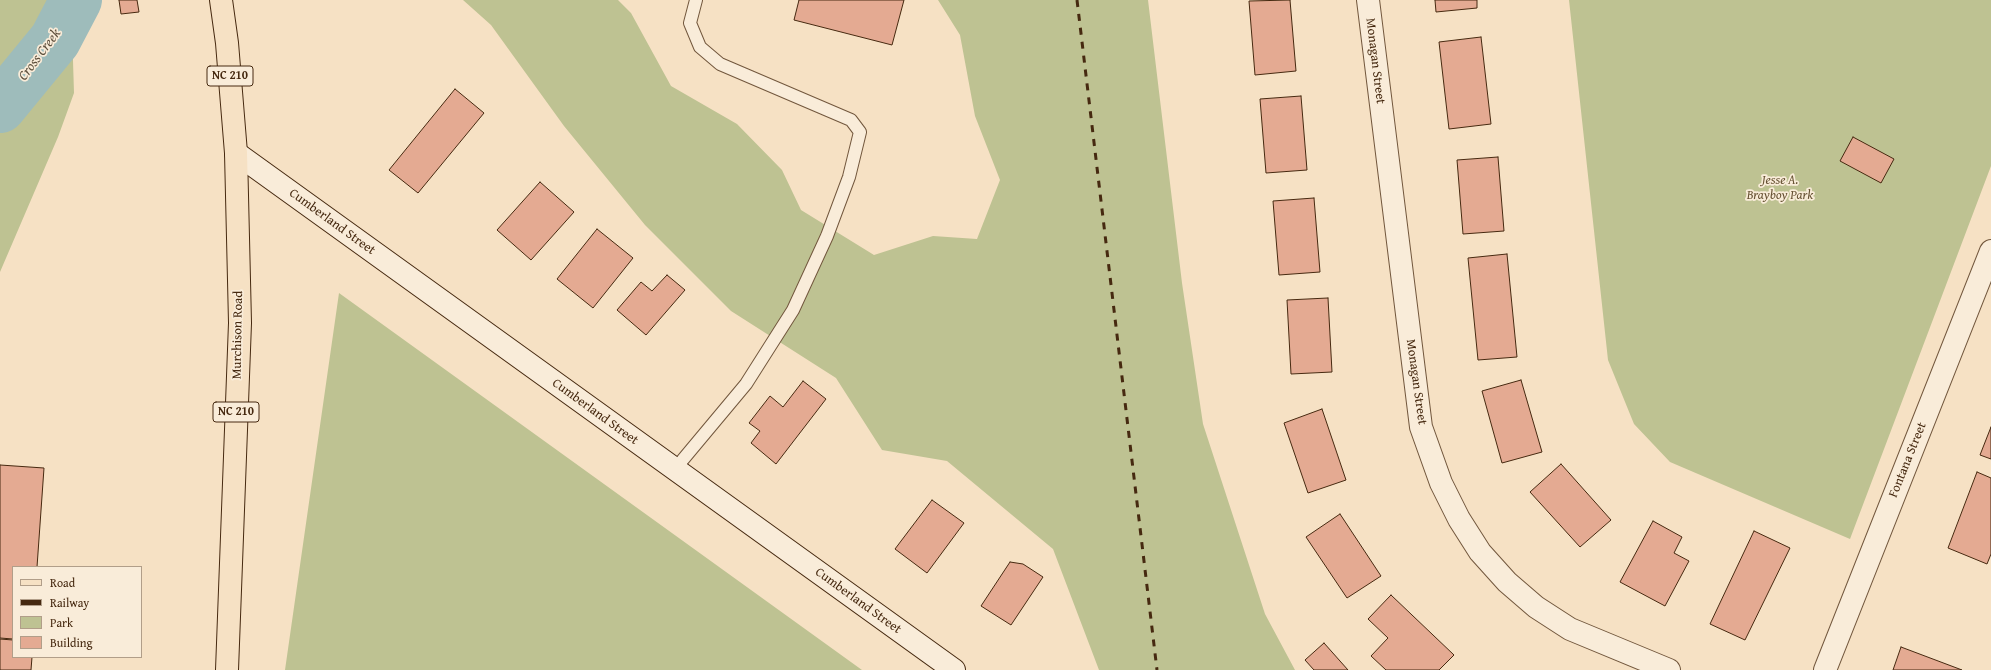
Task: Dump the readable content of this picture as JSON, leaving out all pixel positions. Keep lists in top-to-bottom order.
{
  "streets": {
    "main road": ["NC 210", "Murchison Road"],
    "street": ["Monagan Street", "Cumberland Street", "Fontana Street"]
  },
  "crossings": [
    ["Cumberland Street", "Murchison Road"]
  ],
  "water": ["Cross Creek"],
  "parks": ["Jesse A. Brayboy Park"],
  "legend": [
    "Road",
    "Railway",
    "Park",
    "Building"
  ]
}
